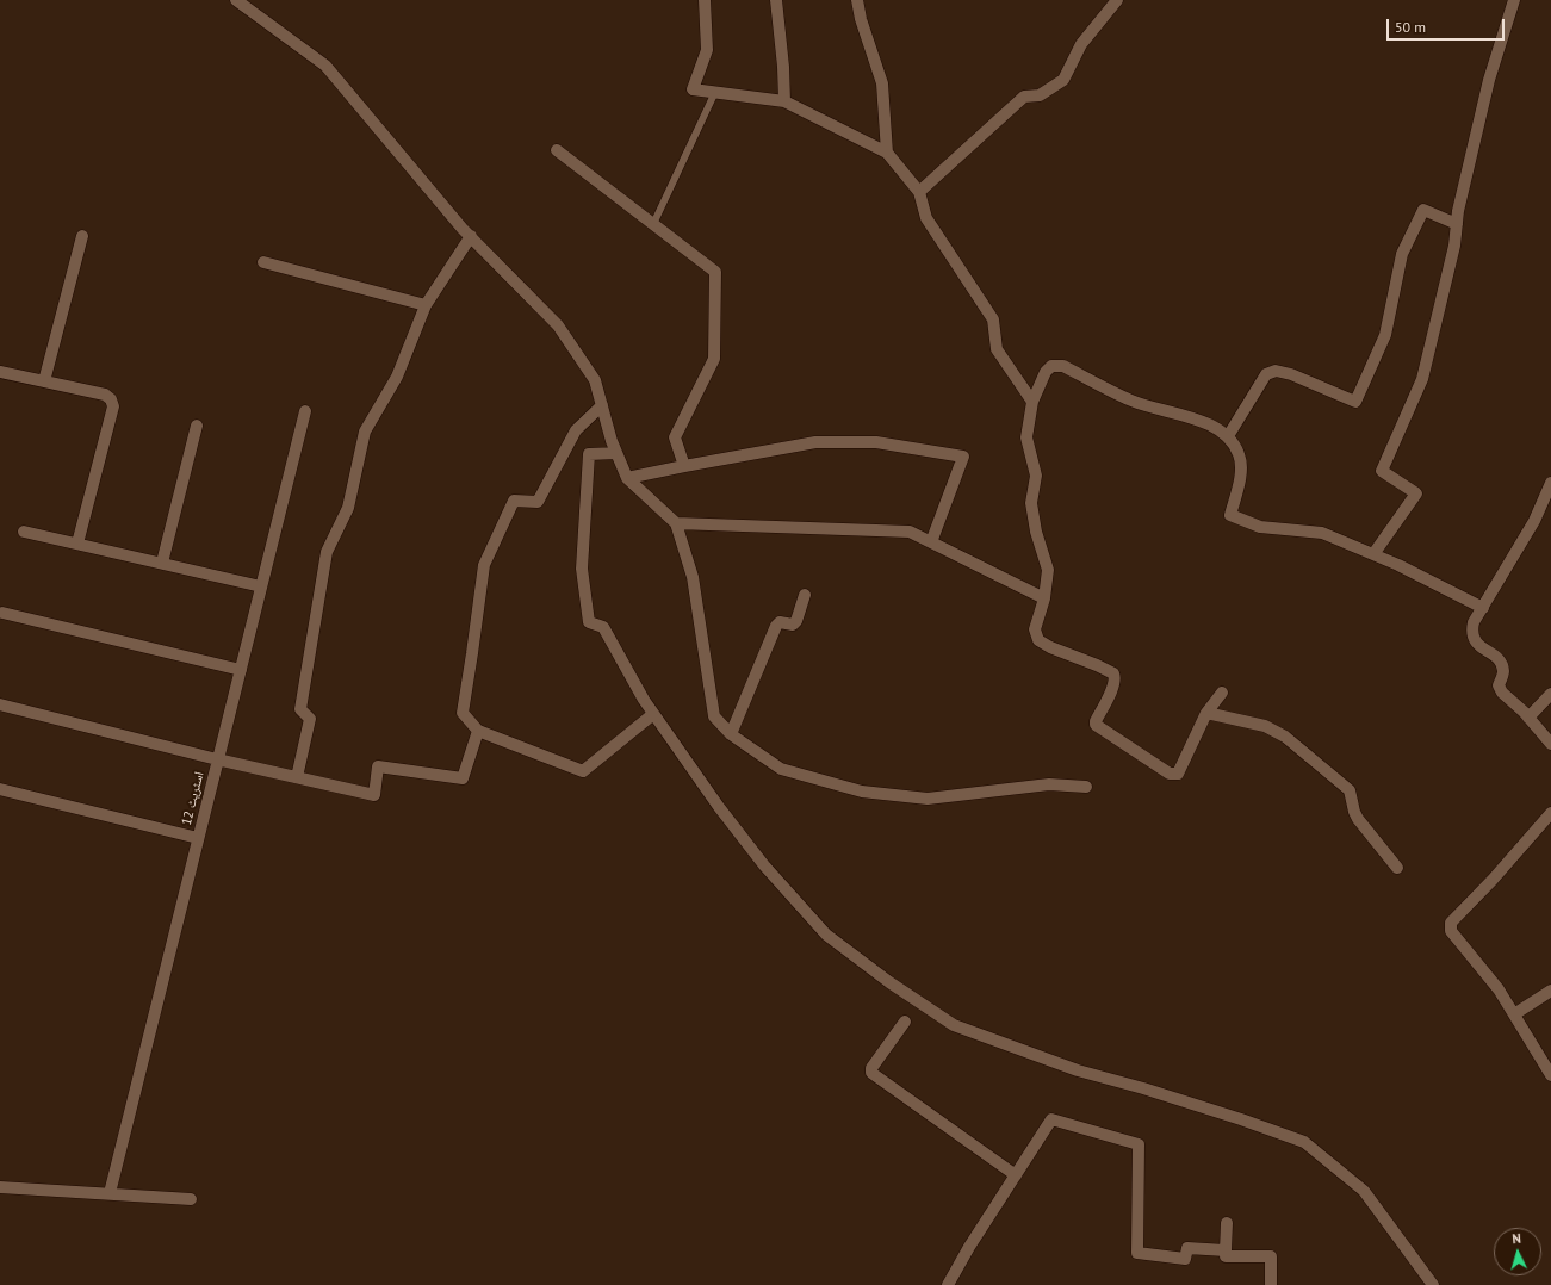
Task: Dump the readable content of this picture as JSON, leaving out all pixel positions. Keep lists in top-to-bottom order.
{
  "streets": {
    "street": ["اسٹریٹ 12"]
  },
  "scale_bar": "50 m",
  "north": "top"
}
